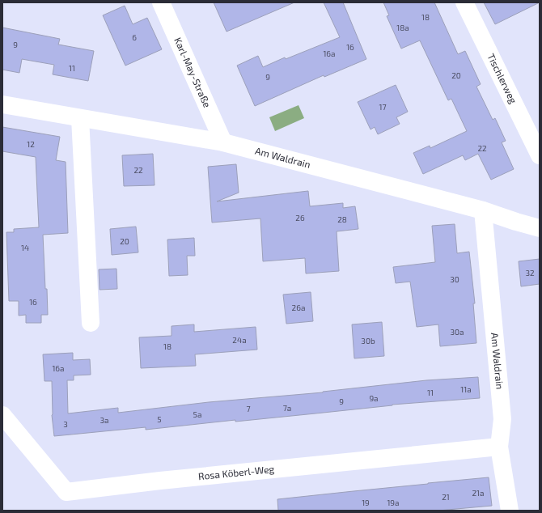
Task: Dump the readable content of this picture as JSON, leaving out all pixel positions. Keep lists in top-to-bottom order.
{
  "streets": {
    "street": [
      "Karl-May-Straße",
      "Tischlerweg",
      "Am Waldrain",
      "Rosa Köberl-Weg"
    ]
  },
  "crossings": [
    ["Karl-May-Straße", "Am Waldrain"],
    ["Am Waldrain", "Rosa Köberl-Weg"]
  ],
  "house_numbers": [
    "18",
    "18a",
    "6",
    "9",
    "16",
    "16a",
    "11",
    "20",
    "9",
    "17",
    "12",
    "22",
    "22",
    "26",
    "28",
    "20",
    "14",
    "32",
    "30",
    "16",
    "26a",
    "30a",
    "24a",
    "30b",
    "18",
    "16a",
    "11a",
    "11",
    "9a",
    "9",
    "7a",
    "7",
    "5a",
    "5",
    "3a",
    "3",
    "21a",
    "21",
    "19",
    "19a"
  ]
}
